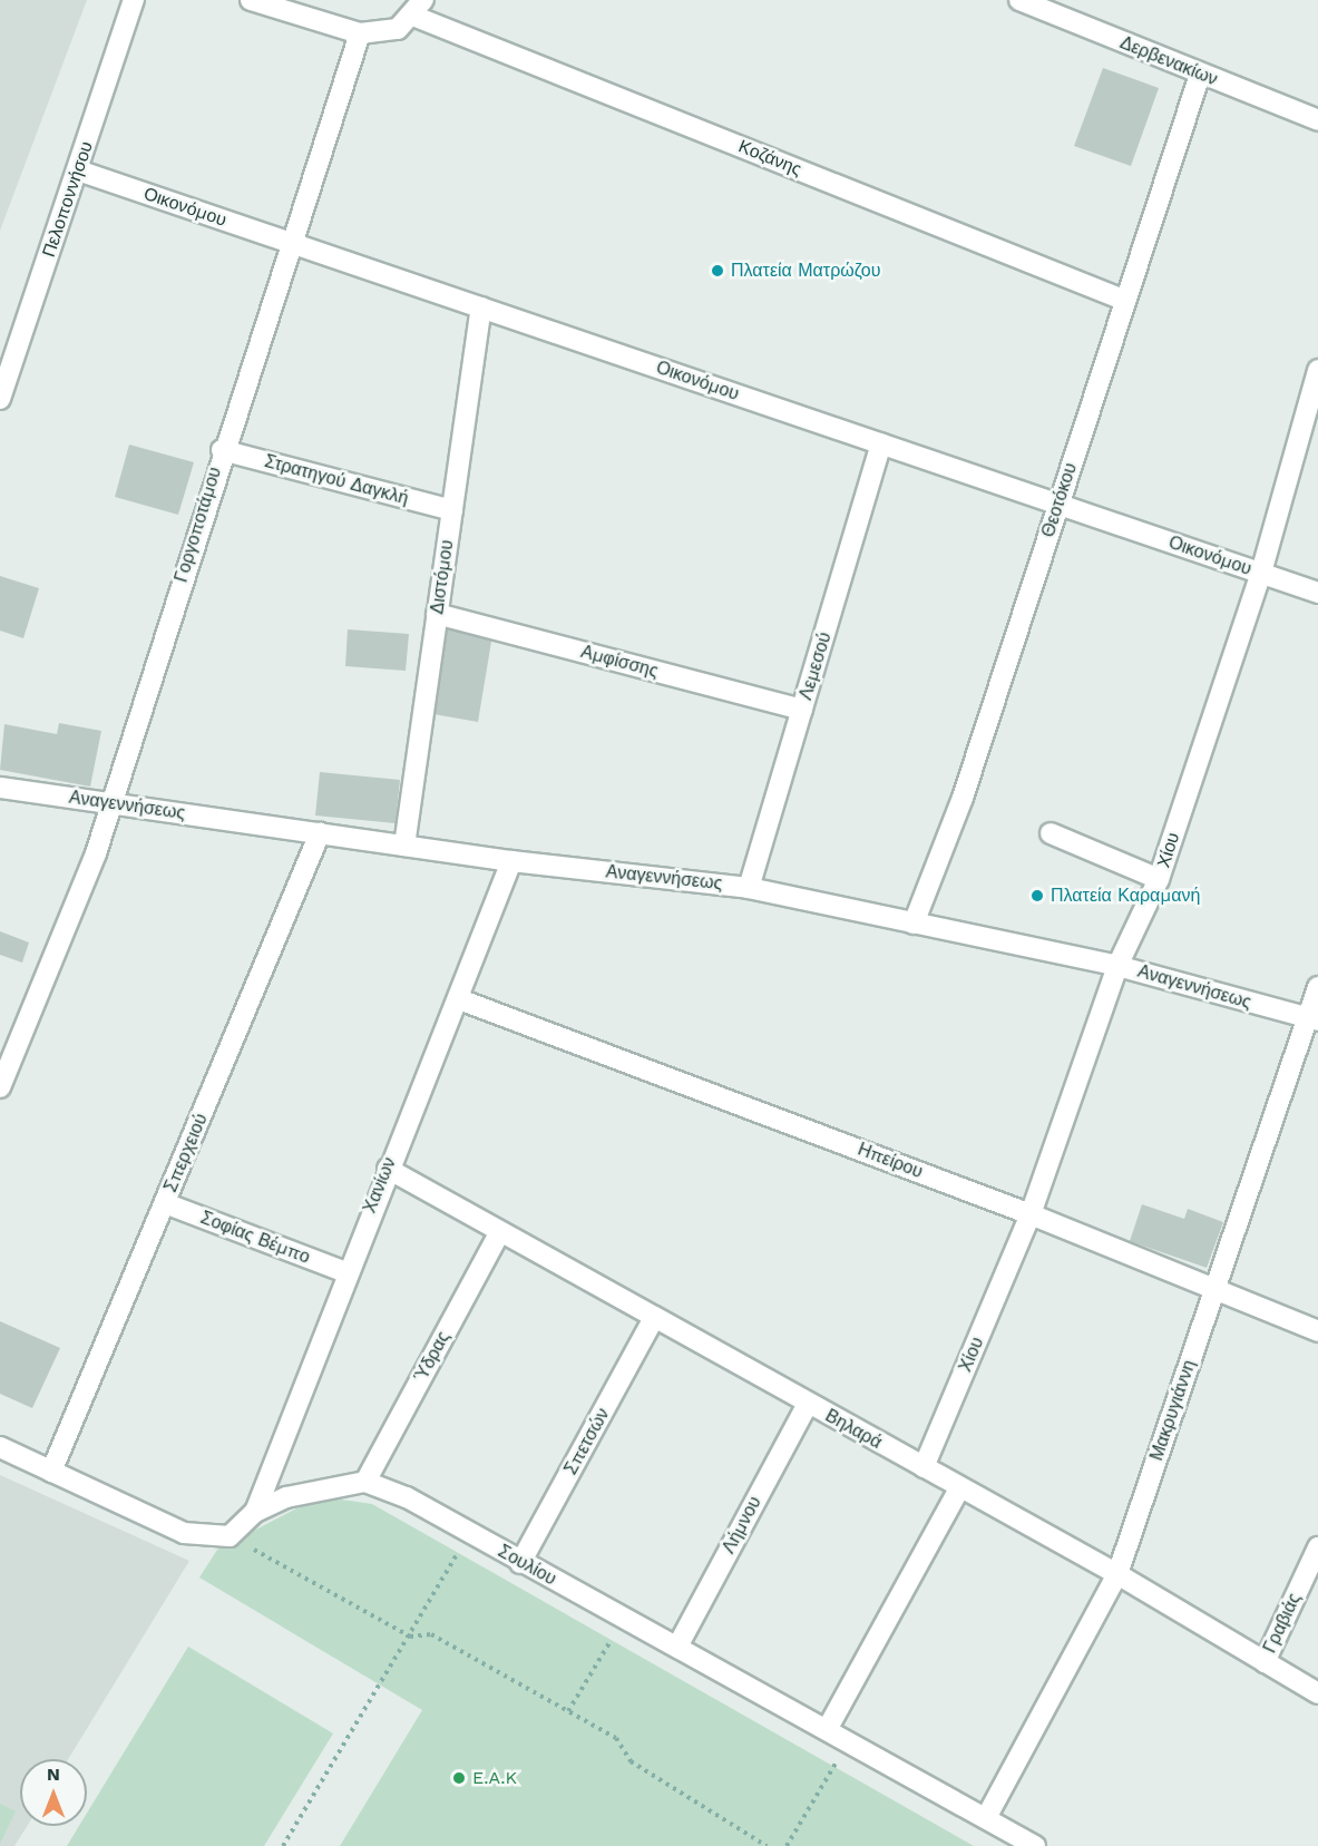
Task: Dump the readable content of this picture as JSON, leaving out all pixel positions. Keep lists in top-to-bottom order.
{
  "streets": {
    "street": [
      "Δερβενακίων",
      "Κοζάνης",
      "Πελοποννήσου",
      "Οικονόμου",
      "Στρατηγού Δαγκλή",
      "Θεοτόκου",
      "Γοργοποτάμου",
      "Διστόμου",
      "Αμφίσσης",
      "Λεμεσού",
      "Αναγεννήσεως",
      "Χίου",
      "Σπερχειού",
      "Ηπείρου",
      "Χανίων",
      "Σοφίας Βέμπο",
      "Ύδρας",
      "Μακρυγιάννη",
      "Βηλαρά",
      "Σπετσών",
      "Λήμνου",
      "Σουλίου",
      "Γραβιάς"
    ]
  },
  "crossings": [
    ["Δερβενακίων", "Θεοτόκου"],
    ["Κοζάνης", "Θεοτόκου"],
    ["Πελοποννήσου", "Οικονόμου"],
    ["Οικονόμου", "Θεοτόκου"],
    ["Οικονόμου", "Γοργοποτάμου"],
    ["Οικονόμου", "Διστόμου"],
    ["Οικονόμου", "Λεμεσού"],
    ["Οικονόμου", "Χίου"],
    ["Στρατηγού Δαγκλή", "Γοργοποτάμου"],
    ["Στρατηγού Δαγκλή", "Διστόμου"],
    ["Θεοτόκου", "Αναγεννήσεως"],
    ["Γοργοποτάμου", "Αναγεννήσεως"],
    ["Διστόμου", "Αμφίσσης"],
    ["Διστόμου", "Αναγεννήσεως"],
    ["Αμφίσσης", "Λεμεσού"],
    ["Λεμεσού", "Αναγεννήσεως"],
    ["Αναγεννήσεως", "Χίου"],
    ["Αναγεννήσεως", "Σπερχειού"],
    ["Αναγεννήσεως", "Χανίων"],
    ["Αναγεννήσεως", "Μακρυγιάννη"],
    ["Χίου", "Ηπείρου"],
    ["Χίου", "Βηλαρά"],
    ["Σπερχειού", "Σοφίας Βέμπο"],
    ["Ηπείρου", "Χανίων"],
    ["Ηπείρου", "Μακρυγιάννη"],
    ["Χανίων", "Σοφίας Βέμπο"],
    ["Χανίων", "Βηλαρά"],
    ["Ύδρας", "Βηλαρά"],
    ["Ύδρας", "Σουλίου"],
    ["Μακρυγιάννη", "Βηλαρά"],
    ["Μακρυγιάννη", "Σουλίου"],
    ["Βηλαρά", "Σπετσών"],
    ["Βηλαρά", "Λήμνου"],
    ["Βηλαρά", "Γραβιάς"],
    ["Σπετσών", "Σουλίου"],
    ["Λήμνου", "Σουλίου"]
  ],
  "places": ["Πλατεία Ματρώζου", "Πλατεία Καραμανή", "E.A.K"],
  "north": "top"
}
